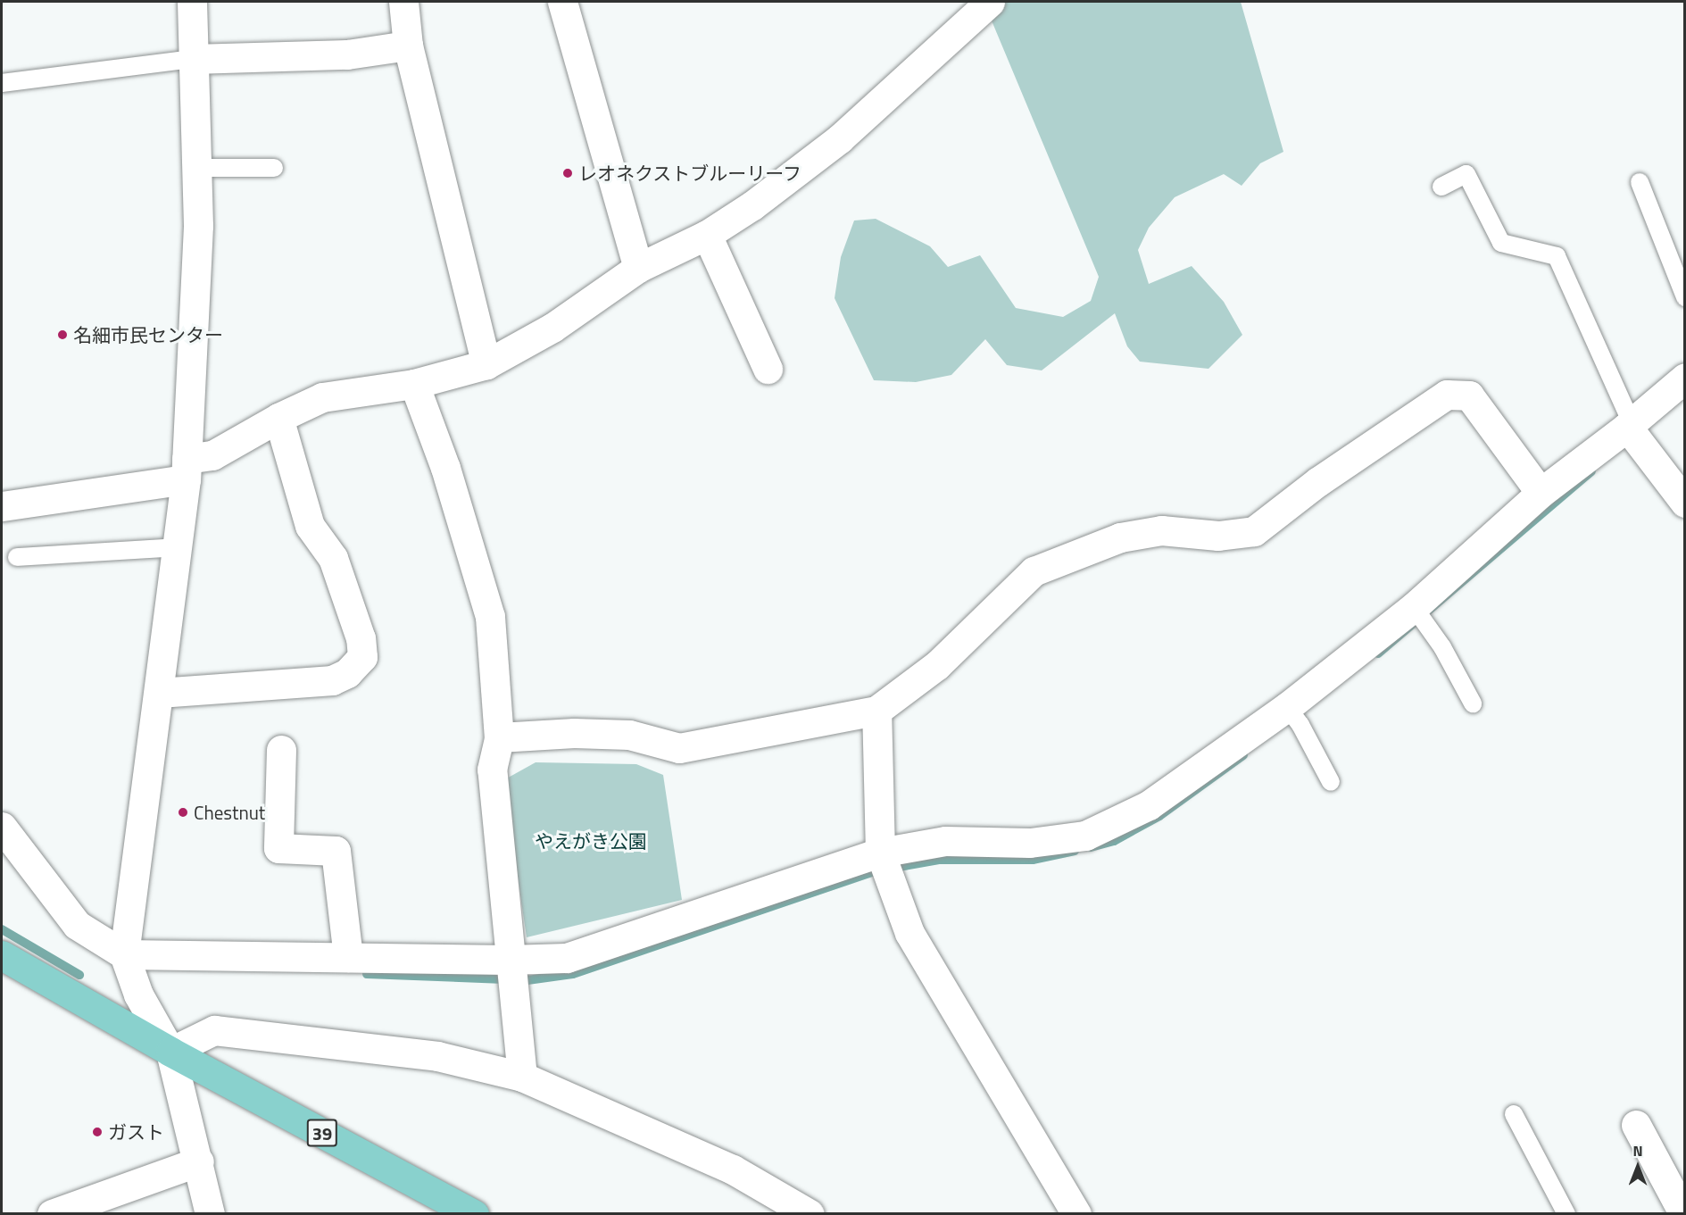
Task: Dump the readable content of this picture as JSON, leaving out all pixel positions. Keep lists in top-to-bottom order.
{
  "streets": {
    "main road": ["39"]
  },
  "parks": ["やえがき公園"],
  "places": [
    "レオネクストブルーリーフ",
    "名細市民センター",
    "Chestnut",
    "ガスト"
  ],
  "north": "top"
}
